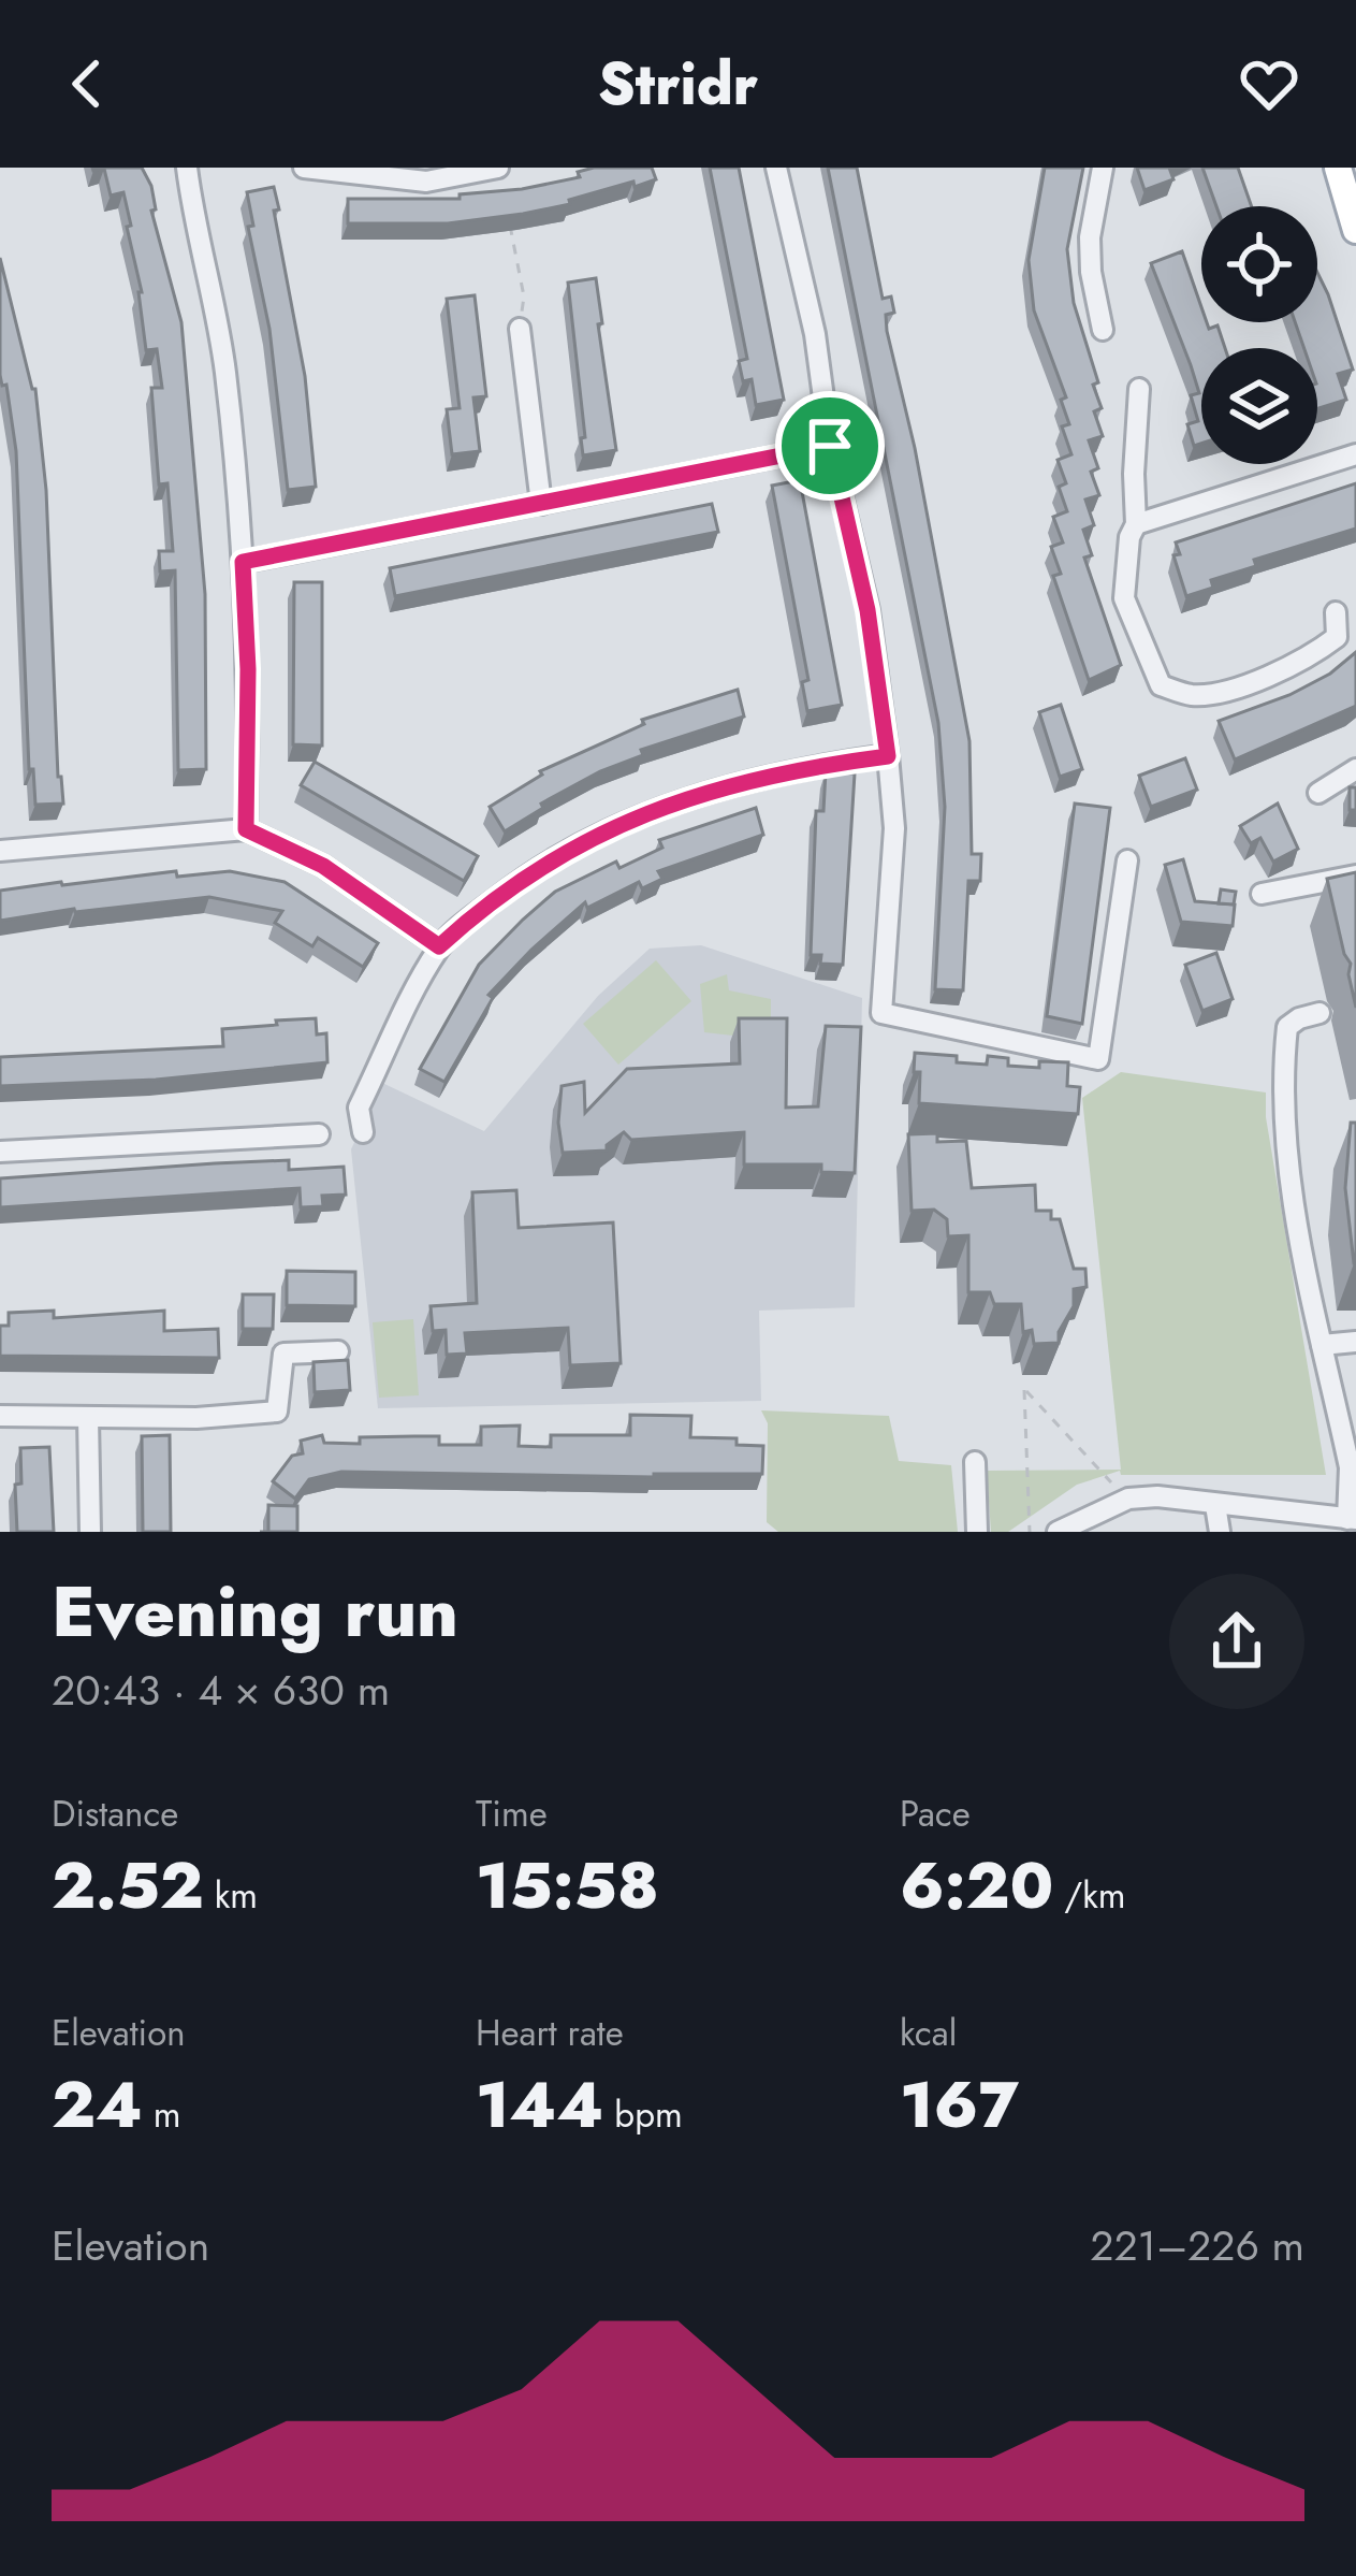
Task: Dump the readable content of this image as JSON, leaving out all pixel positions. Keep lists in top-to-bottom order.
{
  "page": {
    "header": "Stridr",
    "heading": ["Evening run", "20:43 · 4 × 630 m"],
    "stats": [
      ["Distance", "2.52 km"],
      ["Time", "15:58"],
      ["Pace", "6:20 /km"],
      ["Elevation", "24 m"],
      ["Heart rate", "144 bpm"],
      ["kcal", "167"]
    ],
    "chart": ["Elevation", "221–226 m"]
  }
}
